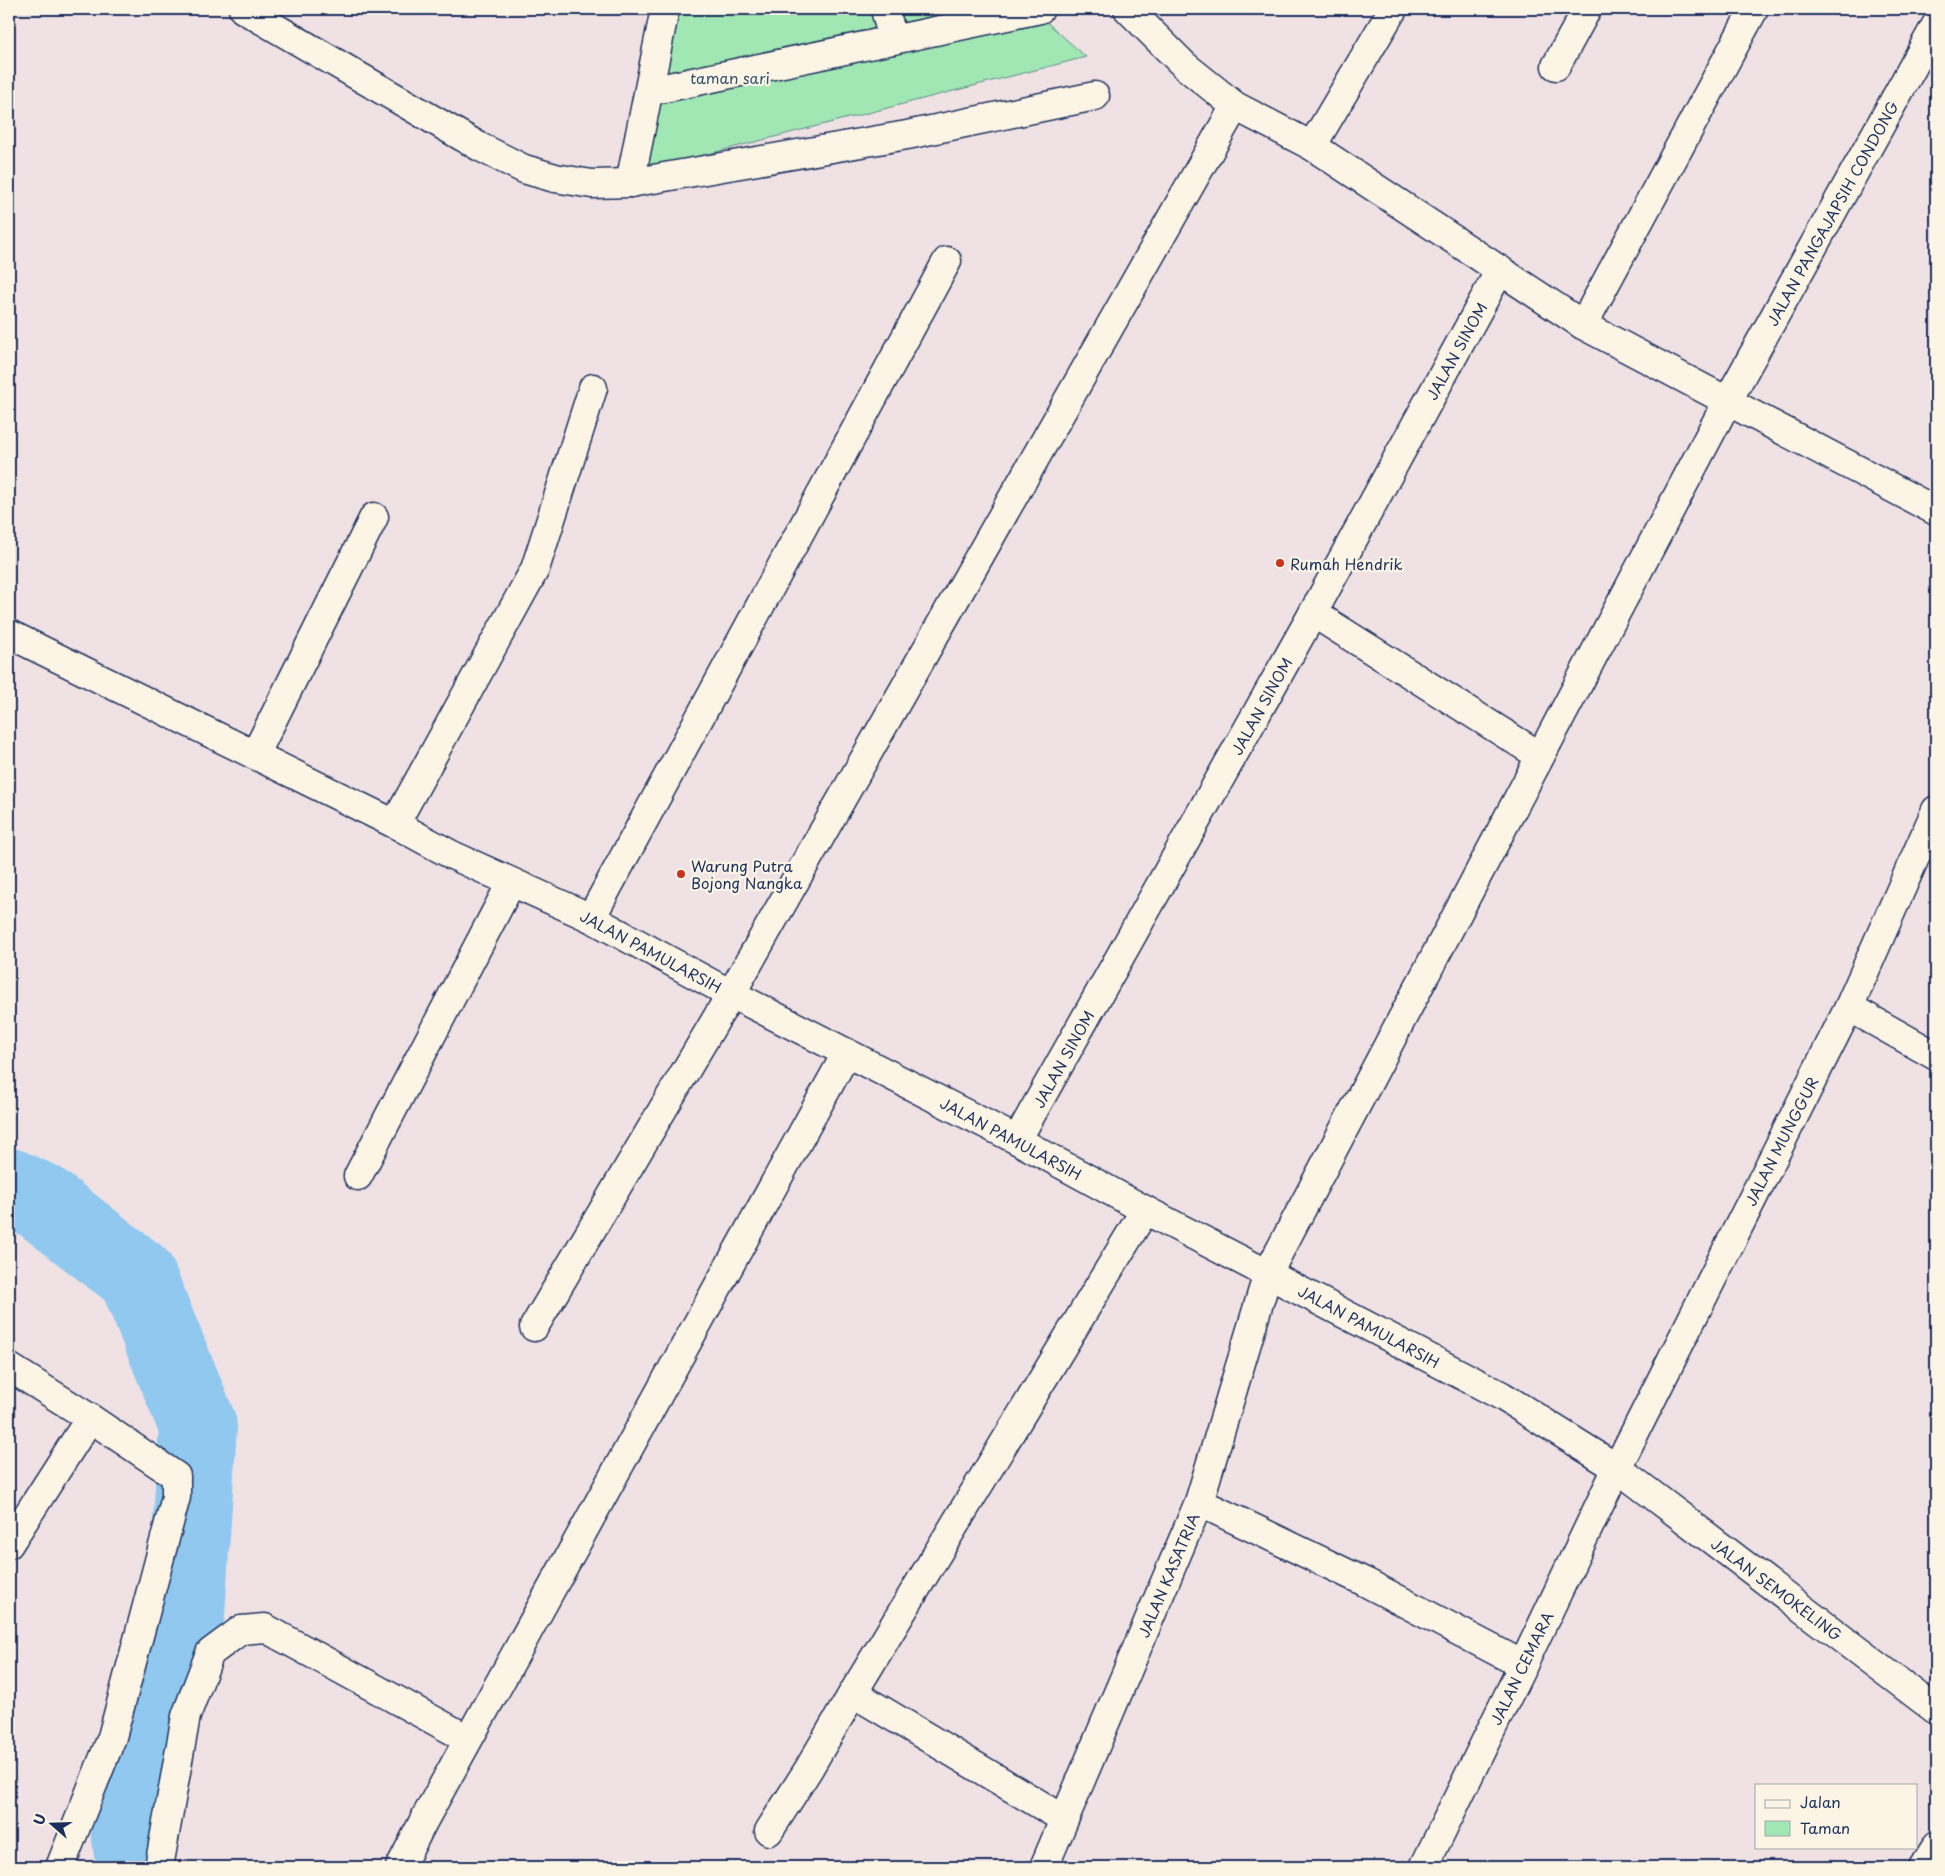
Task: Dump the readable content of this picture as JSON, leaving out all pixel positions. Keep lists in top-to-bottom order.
{
  "streets": {
    "street": [
      "JALAN PANGAJAPSIH CONDONG",
      "JALAN SINOM",
      "JALAN PAMULARSIH",
      "JALAN MUNGGUR",
      "JALAN KASATRIA",
      "JALAN SEMOKELING",
      "JALAN CEMARA"
    ]
  },
  "crossings": [
    ["JALAN PANGAJAPSIH CONDONG", "JALAN KASATRIA"],
    ["JALAN SINOM", "JALAN PAMULARSIH"],
    ["JALAN PAMULARSIH", "JALAN MUNGGUR"],
    ["JALAN PAMULARSIH", "JALAN KASATRIA"],
    ["JALAN PAMULARSIH", "JALAN SEMOKELING"],
    ["JALAN PAMULARSIH", "JALAN CEMARA"],
    ["JALAN MUNGGUR", "JALAN SEMOKELING"],
    ["JALAN MUNGGUR", "JALAN CEMARA"],
    ["JALAN SEMOKELING", "JALAN CEMARA"]
  ],
  "parks": ["taman sari"],
  "places": ["Rumah Hendrik", "Warung Putra Bojong Nangka"],
  "legend": ["Jalan", "Taman"],
  "north": "left"
}
